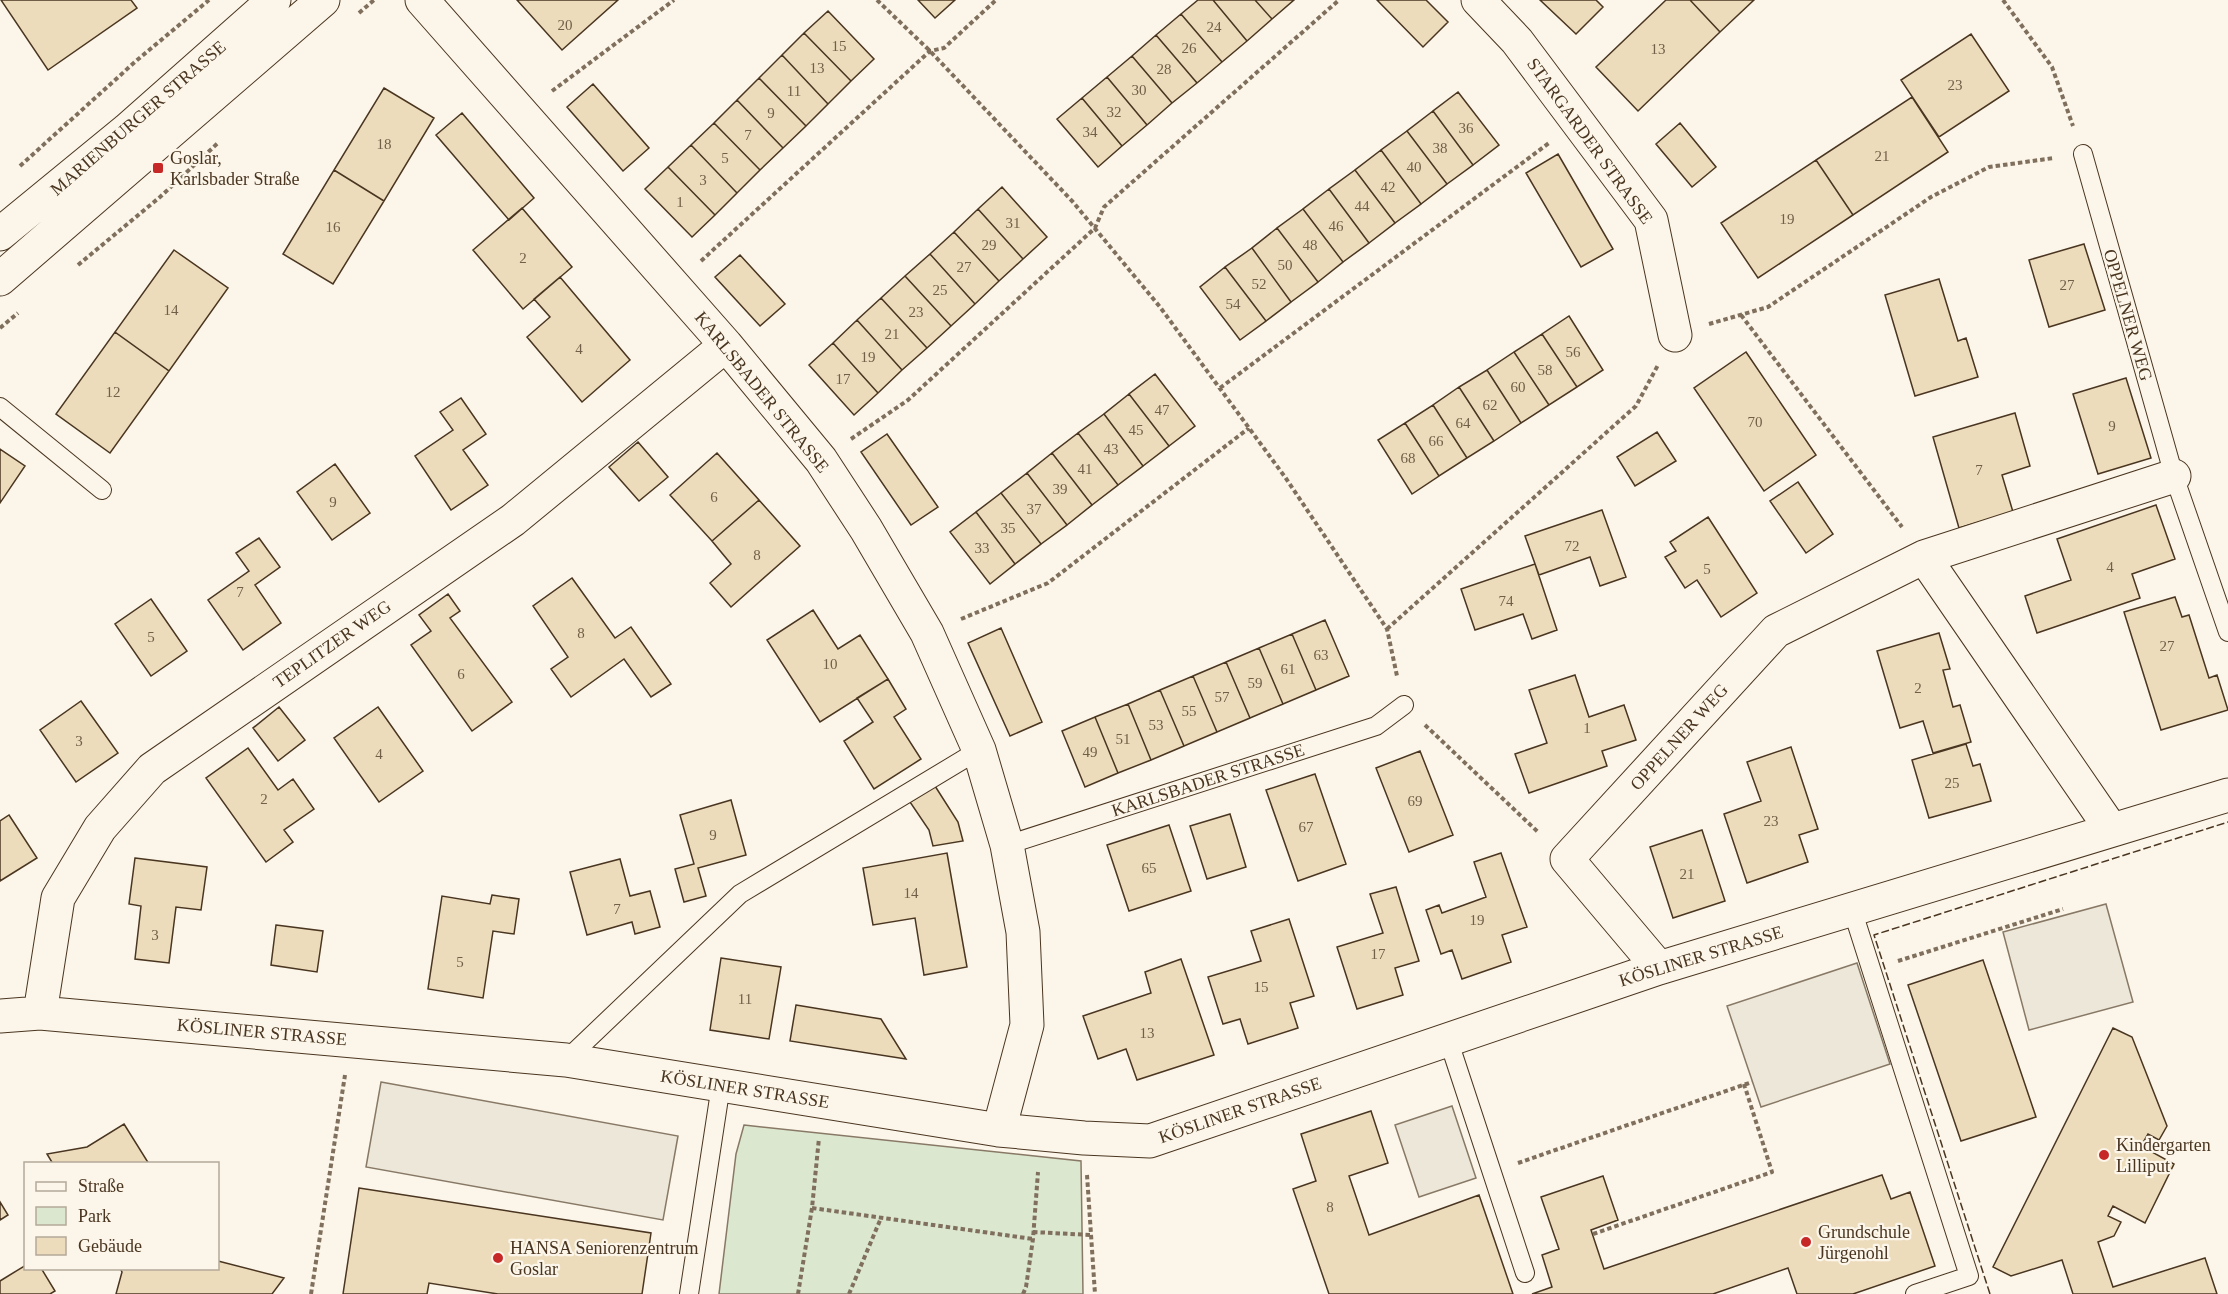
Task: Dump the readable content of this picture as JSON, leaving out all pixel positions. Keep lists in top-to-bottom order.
{
  "streets": {
    "street": [
      "MARIENBURGER STRASSE",
      "STARGARDER STRASSE",
      "OPPELNER WEG",
      "KARLSBADER STRASSE",
      "TEPLITZER WEG",
      "KÖSLINER STRASSE"
    ]
  },
  "crossings": [
    ["KARLSBADER STRASSE", "TEPLITZER WEG"],
    ["KARLSBADER STRASSE", "KÖSLINER STRASSE"],
    ["TEPLITZER WEG", "KÖSLINER STRASSE"]
  ],
  "places": {
    "transit": ["Goslar, Karlsbader Straße"],
    "other": ["Kindergarten Lilliput", "Grundschule Jürgenohl", "HANSA Seniorenzentrum Goslar"]
  },
  "house_numbers": [
    "20",
    "24",
    "15",
    "26",
    "13",
    "13",
    "28",
    "23",
    "30",
    "11",
    "32",
    "9",
    "36",
    "34",
    "7",
    "18",
    "38",
    "21",
    "5",
    "40",
    "3",
    "42",
    "1",
    "44",
    "19",
    "31",
    "46",
    "16",
    "29",
    "48",
    "2",
    "50",
    "27",
    "52",
    "27",
    "25",
    "54",
    "14",
    "23",
    "21",
    "4",
    "56",
    "19",
    "58",
    "17",
    "60",
    "12",
    "62",
    "47",
    "70",
    "64",
    "9",
    "45",
    "66",
    "43",
    "68",
    "41",
    "7",
    "39",
    "6",
    "9",
    "37",
    "35",
    "72",
    "33",
    "8",
    "4",
    "5",
    "7",
    "74",
    "8",
    "5",
    "27",
    "63",
    "10",
    "61",
    "6",
    "59",
    "2",
    "57",
    "55",
    "53",
    "1",
    "51",
    "3",
    "49",
    "4",
    "25",
    "2",
    "69",
    "23",
    "67",
    "9",
    "65",
    "21",
    "14",
    "7",
    "19",
    "3",
    "17",
    "5",
    "15",
    "11",
    "13",
    "8"
  ],
  "legend": ["Straße", "Park", "Gebäude"]
}
